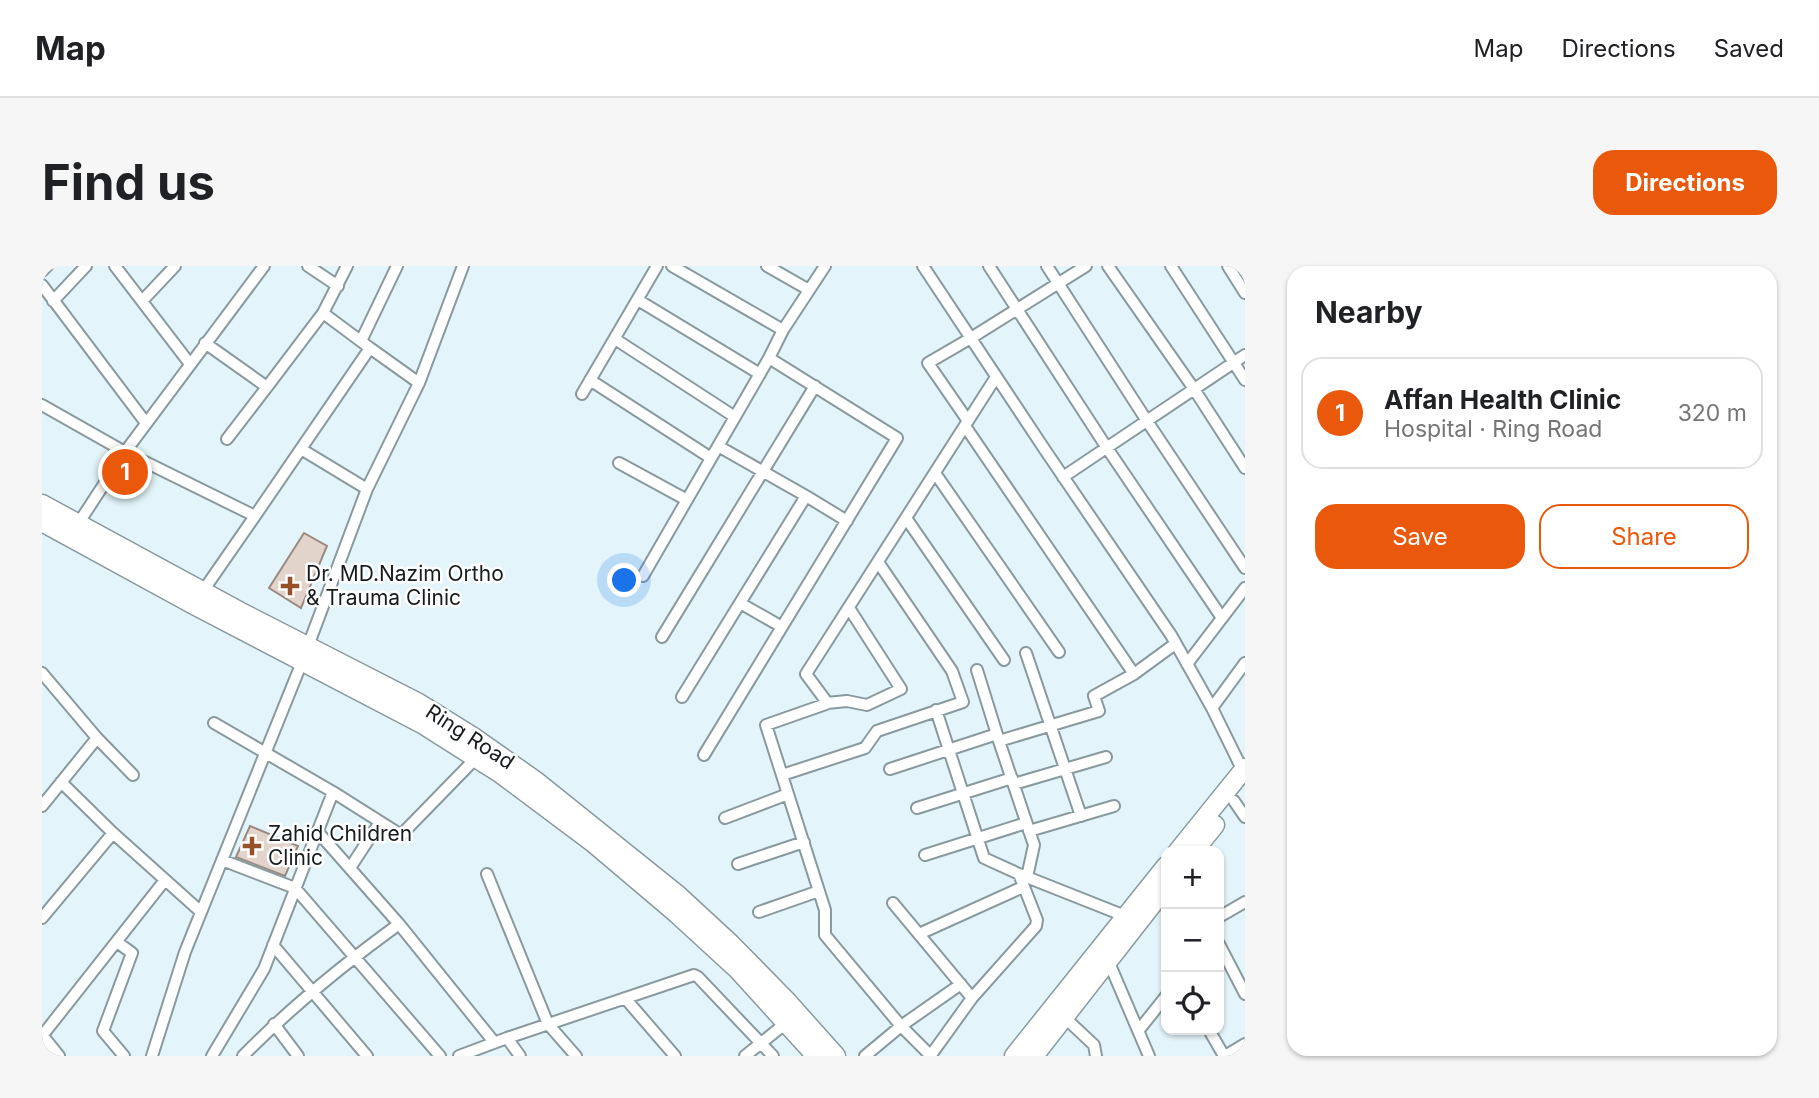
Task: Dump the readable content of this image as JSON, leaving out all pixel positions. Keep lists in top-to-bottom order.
{
  "streets": {
    "main road": ["Ring Road"]
  },
  "places": {
    "health": ["Dr. MD.Nazim Ortho & Trauma Clinic", "Zahid Children Clinic"]
  },
  "page": {
    "header": "Map",
    "nav": ["Map", "Directions", "Saved"],
    "buttons": [
      "Directions",
      ["Save", "Share"]
    ],
    "title": "Find us",
    "heading": "Nearby",
    "list": [
      {
        "mark": "1",
        "name": "Affan Health Clinic",
        "note": "Hospital · Ring Road",
        "value": "320 m"
      }
    ],
    "pins": "1",
    "map_buttons": ["+", "−"]
  }
}
